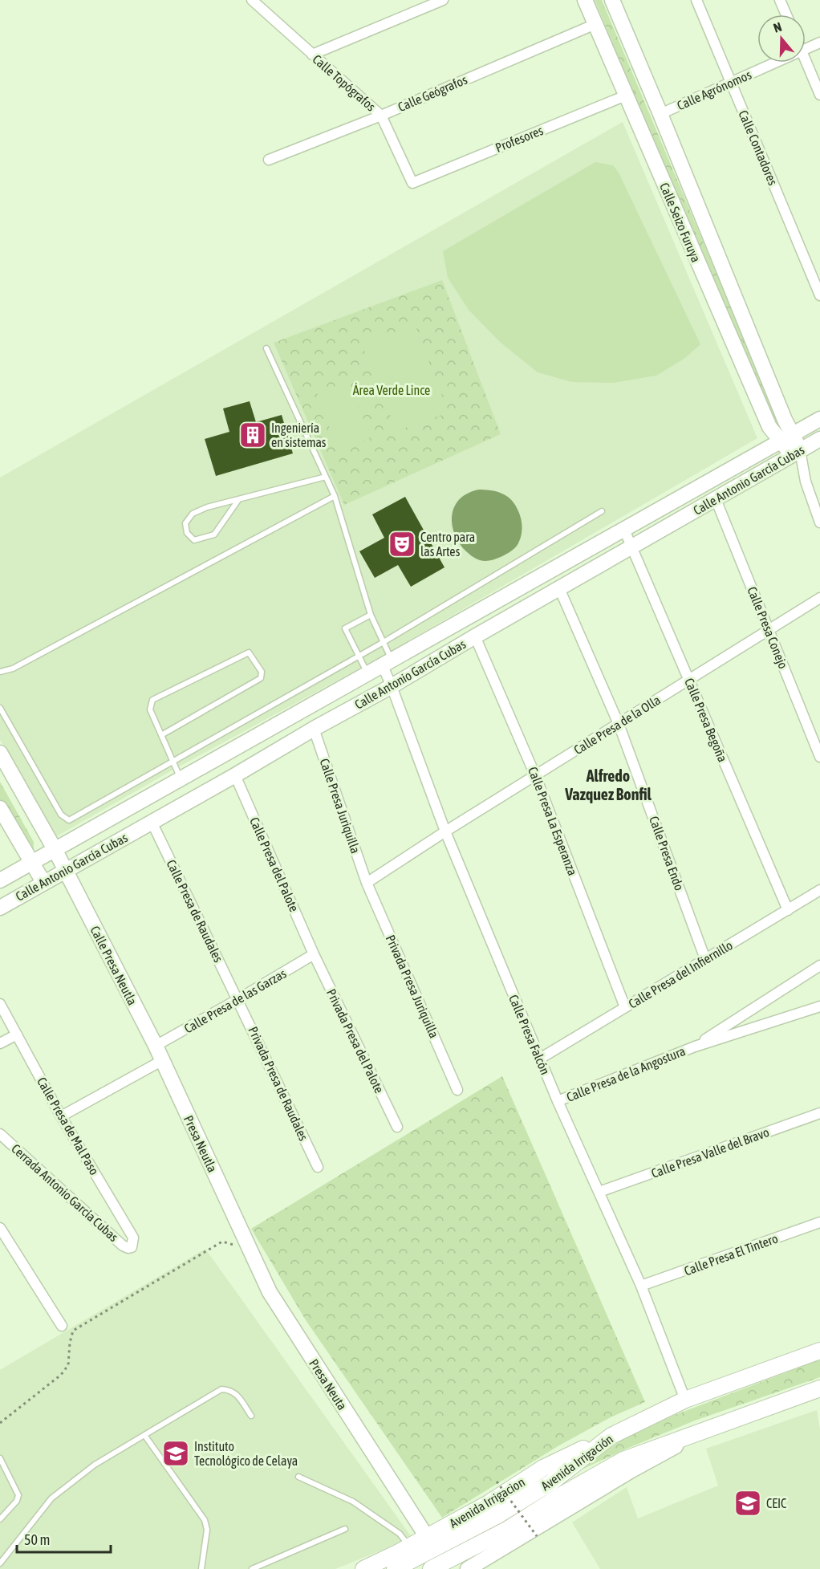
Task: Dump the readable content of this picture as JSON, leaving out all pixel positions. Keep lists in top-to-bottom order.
{
  "streets": {
    "main road": ["Avenida Irrigación", "Avenida Irrigacion"],
    "street": [
      "Calle Topógrafos",
      "Calle Agrónomos",
      "Calle Geógrafos",
      "Profesores",
      "Calle Contadores",
      "Calle Seizo Furuya",
      "Calle Antonio García Cubas",
      "Calle Presa Conejo",
      "Calle Presa Begoña",
      "Calle Presa de la Olla",
      "Calle Presa Juriquilla",
      "Calle Presa La Esperanza",
      "Calle Presa Endo",
      "Calle Presa del Palote",
      "Calle Presa de Raudales",
      "Calle Presa Neutla",
      "Calle Presa del Infiernillo",
      "Privada Presa Juriquilla",
      "Calle Presa de las Garzas",
      "Calle Presa Falcón",
      "Privada Presa del Palote",
      "Calle Presa de la Angostura",
      "Privada Presa de Raudales",
      "Calle Presa de Mal Paso",
      "Presa Neutla",
      "Calle Presa Valle del Bravo",
      "Cerrada Antonio García Cubas",
      "Calle Presa El Tintero",
      "Presa Neuta"
    ]
  },
  "crossings": [
    ["Calle Topógrafos", "Calle Geógrafos"],
    ["Calle Topógrafos", "Profesores"],
    ["Calle Agrónomos", "Calle Contadores"],
    ["Calle Agrónomos", "Calle Seizo Furuya"],
    ["Calle Geógrafos", "Calle Seizo Furuya"],
    ["Profesores", "Calle Seizo Furuya"],
    ["Calle Seizo Furuya", "Calle Antonio García Cubas"],
    ["Calle Antonio García Cubas", "Calle Presa Conejo"],
    ["Calle Antonio García Cubas", "Calle Presa Begoña"],
    ["Calle Antonio García Cubas", "Calle Presa Juriquilla"],
    ["Calle Antonio García Cubas", "Calle Presa La Esperanza"],
    ["Calle Antonio García Cubas", "Calle Presa Endo"],
    ["Calle Antonio García Cubas", "Calle Presa del Palote"],
    ["Calle Antonio García Cubas", "Calle Presa de Raudales"],
    ["Calle Antonio García Cubas", "Calle Presa Neutla"],
    ["Calle Antonio García Cubas", "Calle Presa Falcón"],
    ["Calle Presa Conejo", "Calle Presa de la Olla"],
    ["Calle Presa Begoña", "Calle Presa de la Olla"],
    ["Calle Presa Begoña", "Calle Presa del Infiernillo"],
    ["Calle Presa de la Olla", "Calle Presa Juriquilla"],
    ["Calle Presa de la Olla", "Calle Presa La Esperanza"],
    ["Calle Presa de la Olla", "Calle Presa Endo"],
    ["Calle Presa de la Olla", "Privada Presa Juriquilla"],
    ["Calle Presa de la Olla", "Calle Presa Falcón"],
    ["Calle Presa Juriquilla", "Privada Presa Juriquilla"],
    ["Calle Presa La Esperanza", "Calle Presa del Infiernillo"],
    ["Calle Presa Endo", "Calle Presa del Infiernillo"],
    ["Calle Presa del Palote", "Calle Presa de las Garzas"],
    ["Calle Presa del Palote", "Privada Presa del Palote"],
    ["Calle Presa de Raudales", "Calle Presa de las Garzas"],
    ["Calle Presa de Raudales", "Privada Presa de Raudales"],
    ["Calle Presa Neutla", "Calle Presa de las Garzas"],
    ["Calle Presa Neutla", "Presa Neutla"],
    ["Calle Presa del Infiernillo", "Calle Presa Falcón"],
    ["Calle Presa de las Garzas", "Privada Presa del Palote"],
    ["Calle Presa de las Garzas", "Privada Presa de Raudales"],
    ["Calle Presa Falcón", "Calle Presa de la Angostura"],
    ["Calle Presa Falcón", "Calle Presa Valle del Bravo"],
    ["Calle Presa Falcón", "Calle Presa El Tintero"],
    ["Calle Presa Falcón", "Avenida Irrigación"],
    ["Calle Presa de Mal Paso", "Cerrada Antonio García Cubas"],
    ["Presa Neutla", "Presa Neuta"],
    ["Presa Neuta", "Avenida Irrigacion"],
    ["Avenida Irrigación", "Avenida Irrigacion"]
  ],
  "districts": ["Alfredo Vazquez Bonfil"],
  "parks": ["Área Verde Lince"],
  "places": {
    "building": ["Ingeniería en sistemas"],
    "theatre": ["Centro para las Artes"],
    "school or university": ["Instituto Tecnológico de Celaya", "CEIC"]
  },
  "scale_bar": "50 m",
  "north": "top"
}
